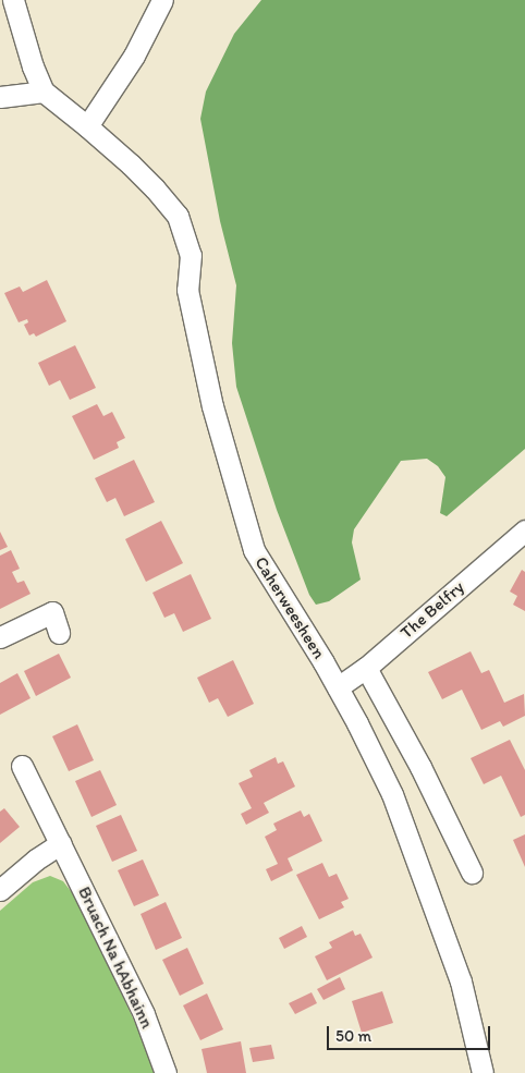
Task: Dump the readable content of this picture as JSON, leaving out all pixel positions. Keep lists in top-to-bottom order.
{
  "streets": {
    "street": ["Caherweesheen", "The Belfry", "Bruach Na hAbhainn"]
  },
  "crossings": [
    ["Caherweesheen", "The Belfry"]
  ],
  "scale_bar": "50 m"
}
